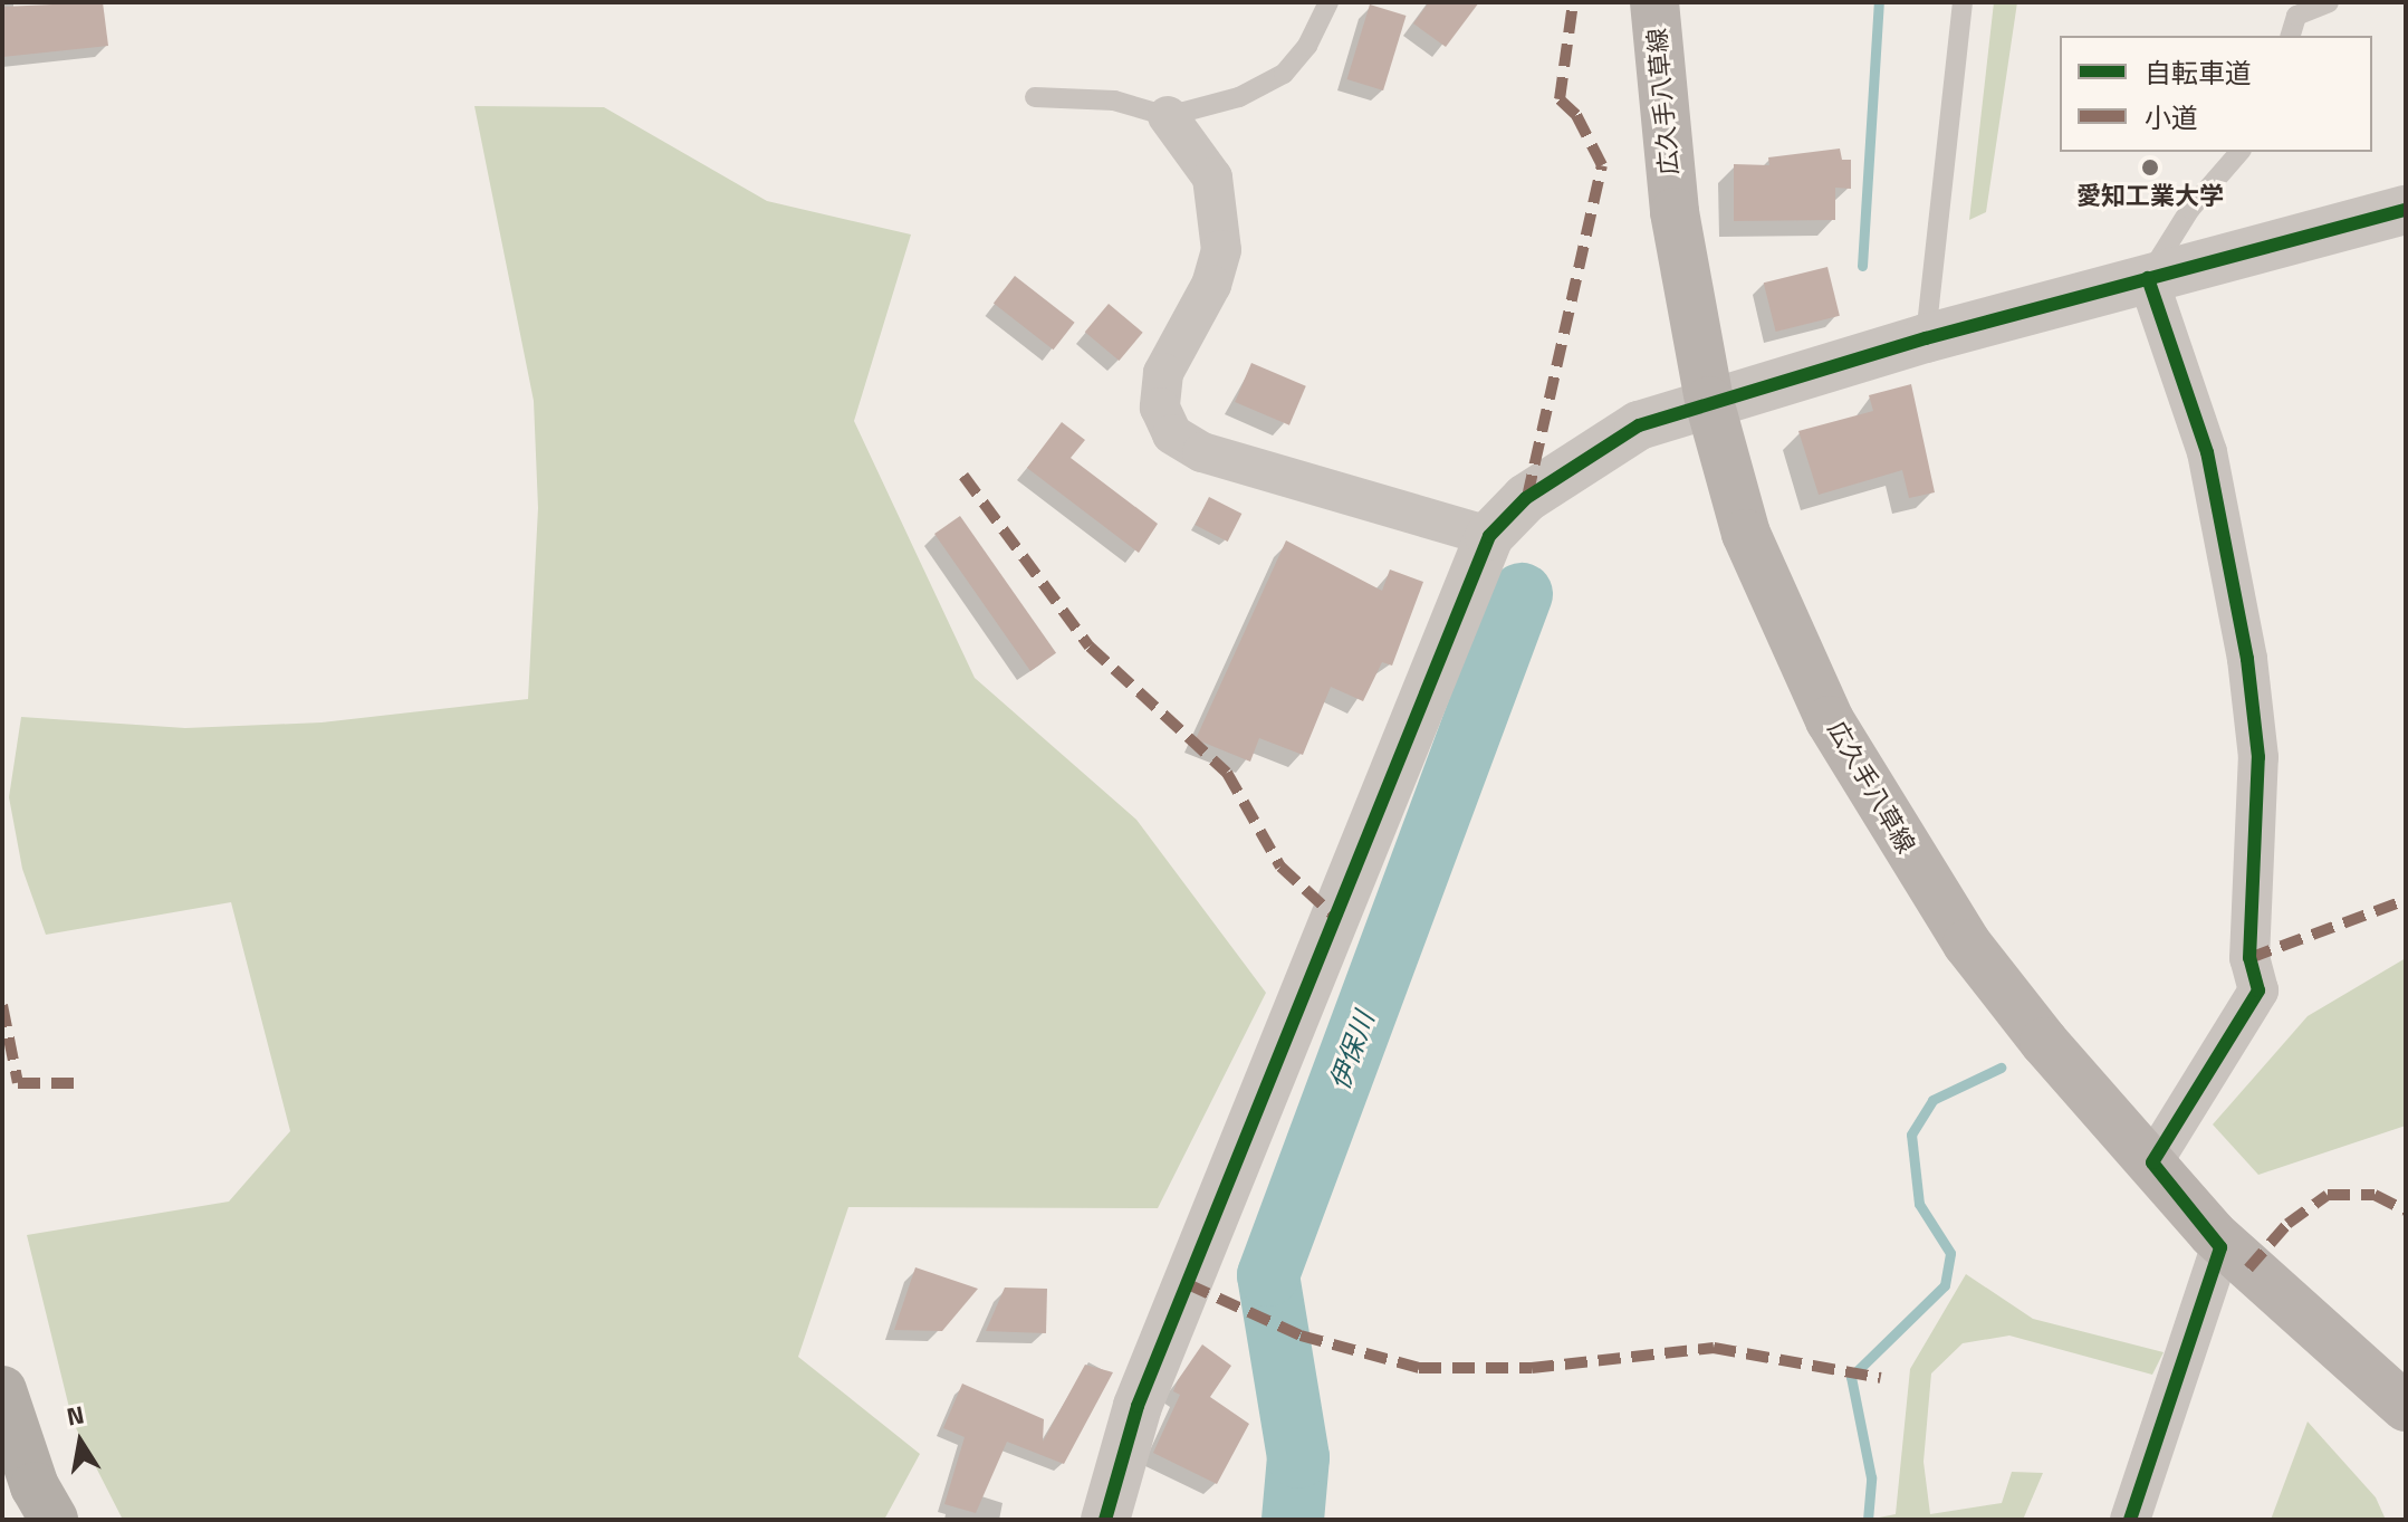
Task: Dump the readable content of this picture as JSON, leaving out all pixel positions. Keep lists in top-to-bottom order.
{
  "streets": {
    "main road": ["広久手八草線"]
  },
  "water": ["伊保川"],
  "places": ["愛知工業大学"],
  "legend": ["自転車道", "小道"],
  "north": "top"
}
